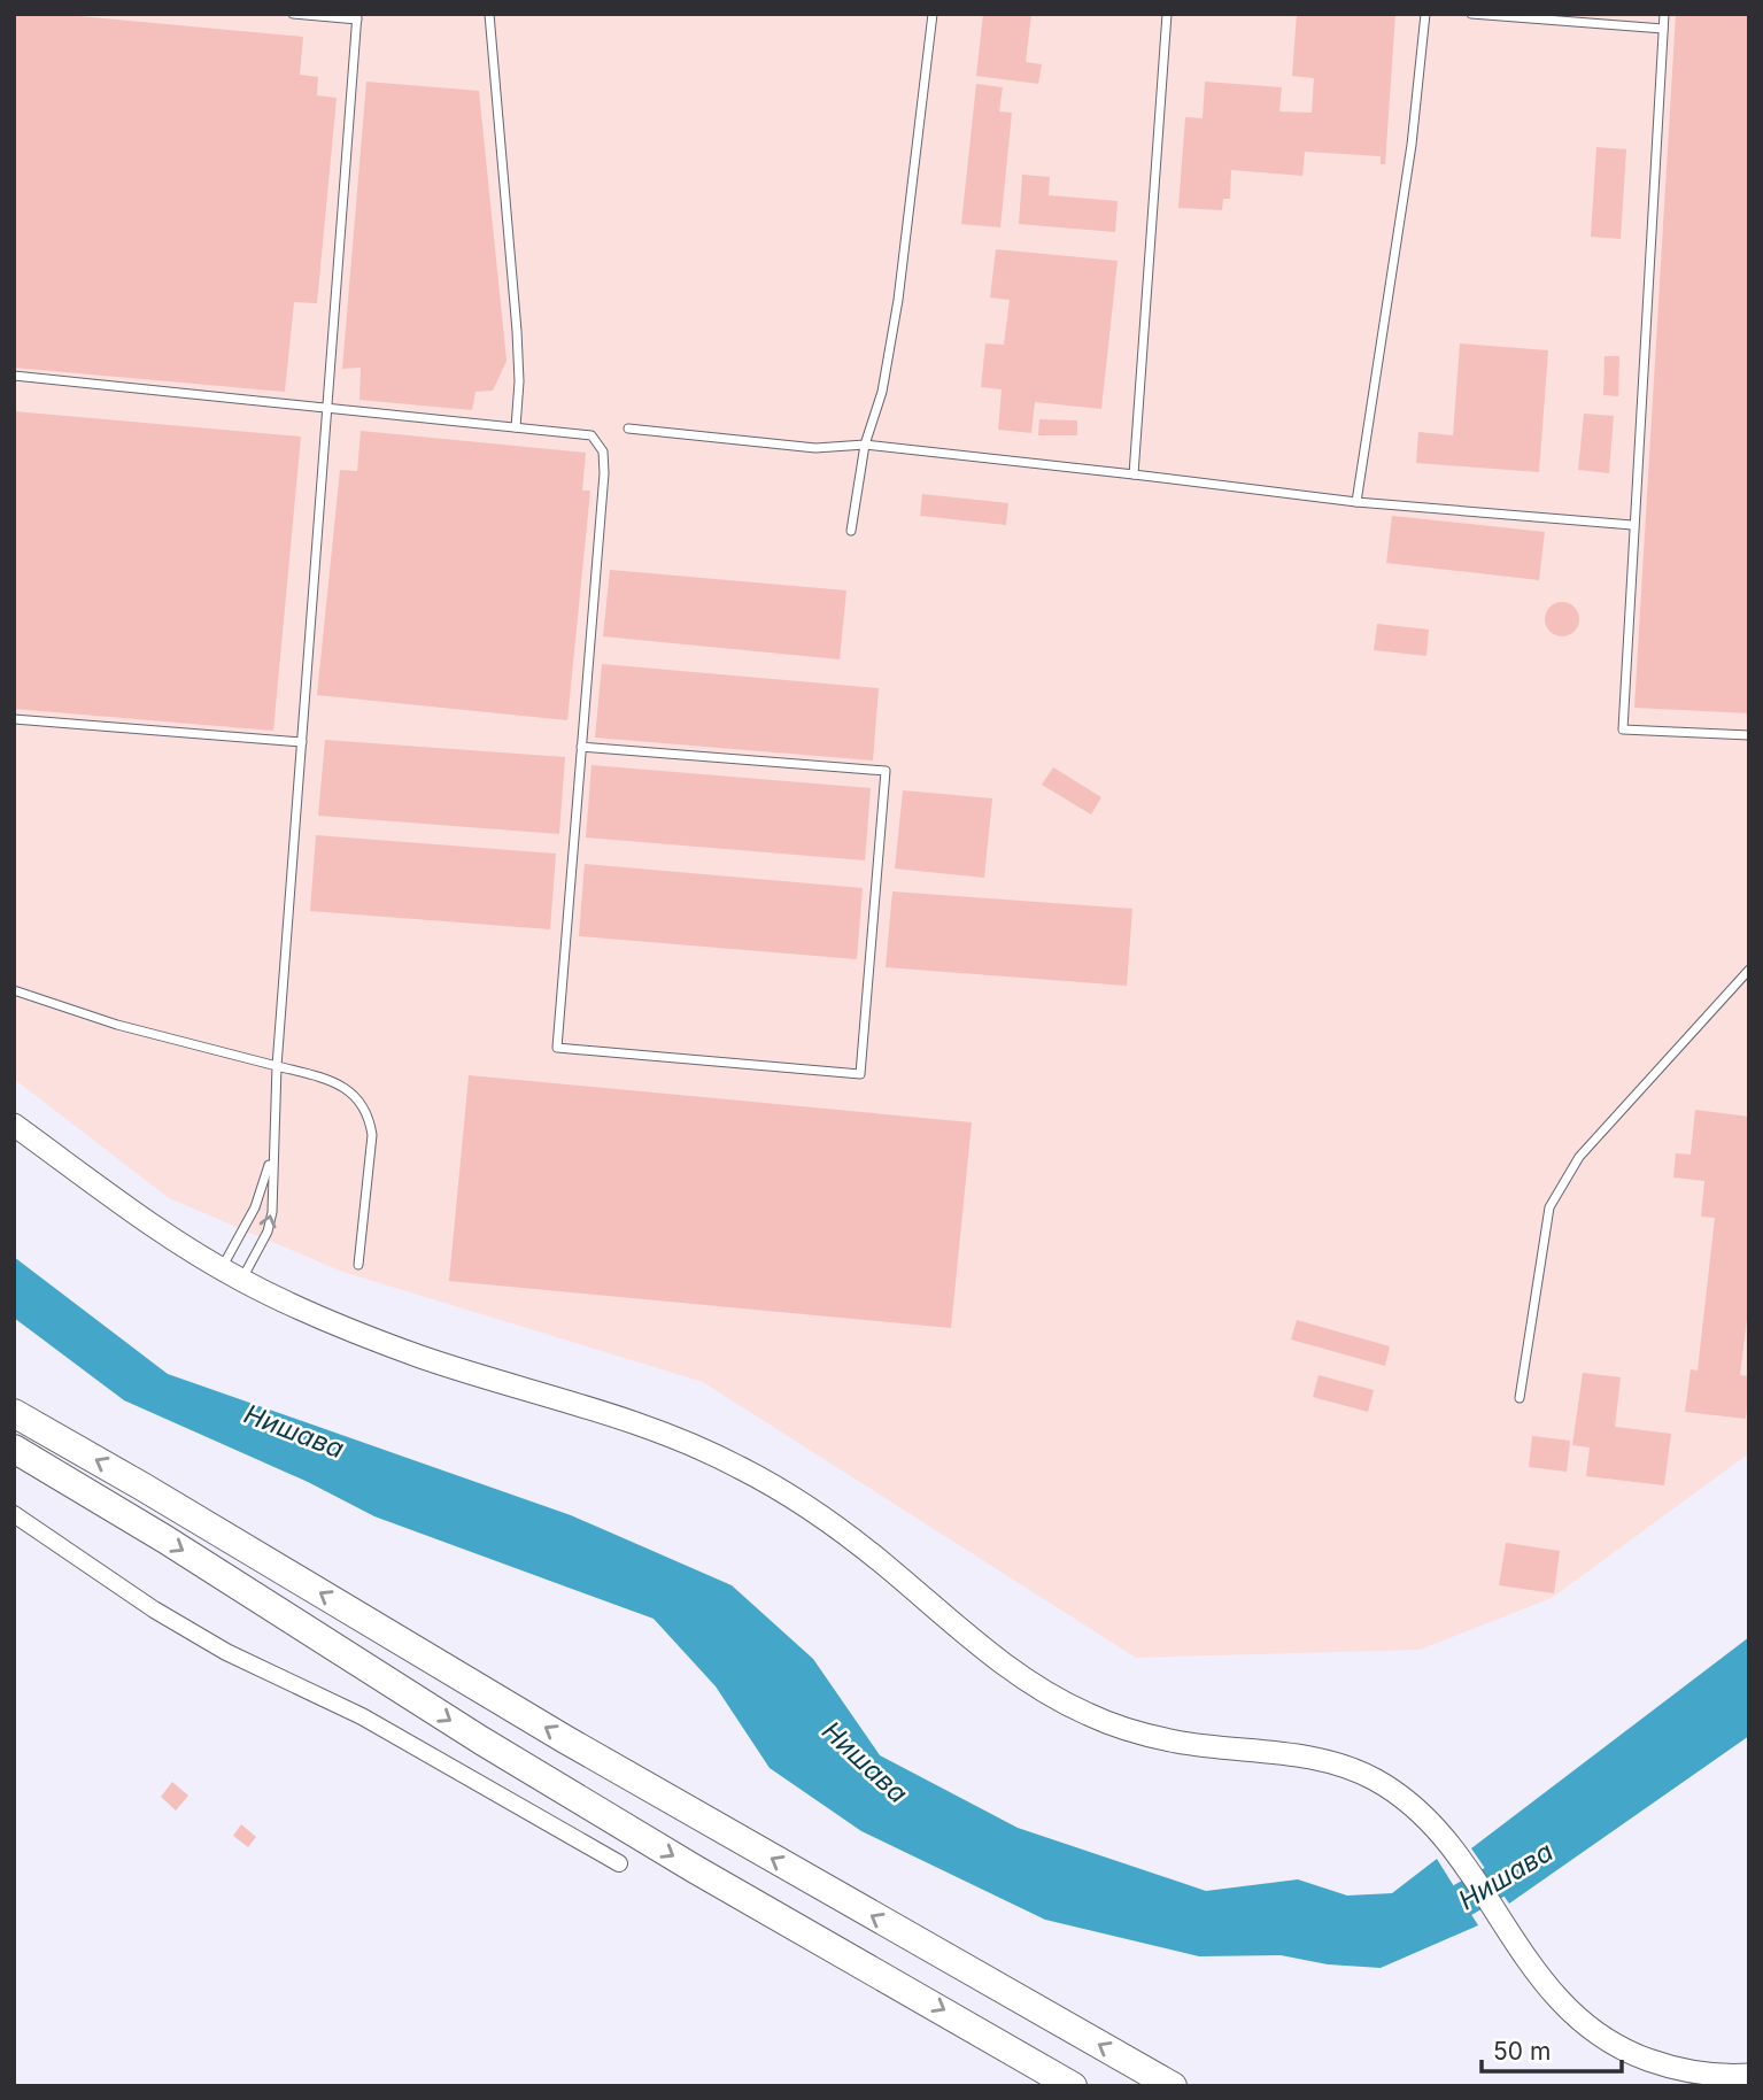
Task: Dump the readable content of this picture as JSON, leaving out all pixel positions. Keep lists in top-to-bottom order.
{
  "water": ["Нишава"],
  "scale_bar": "50 m"
}
